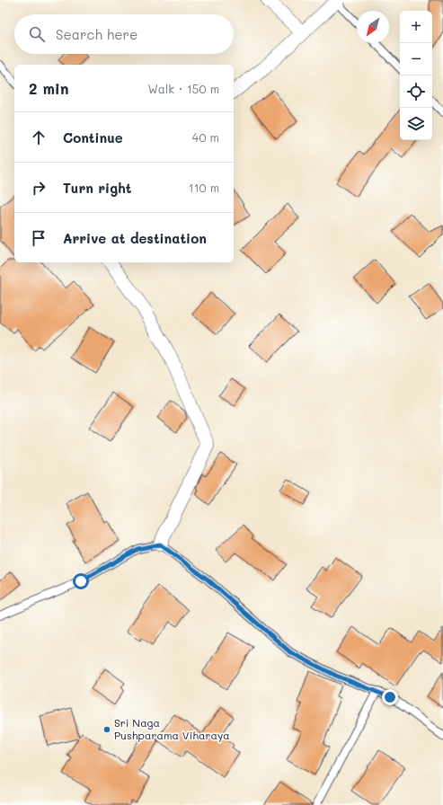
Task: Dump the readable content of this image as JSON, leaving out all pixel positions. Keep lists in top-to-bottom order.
{
  "places": ["Sri Naga Pushparama Viharaya"],
  "north": "bottom left",
  "page": {
    "map_buttons": ["+", "−"],
    "search": "Search here",
    "heading": ["2 min", "Walk · 150 m"],
    "list": [
      ["Continue", "40 m"],
      ["Turn right", "110 m"],
      "Arrive at destination"
    ]
  }
}
